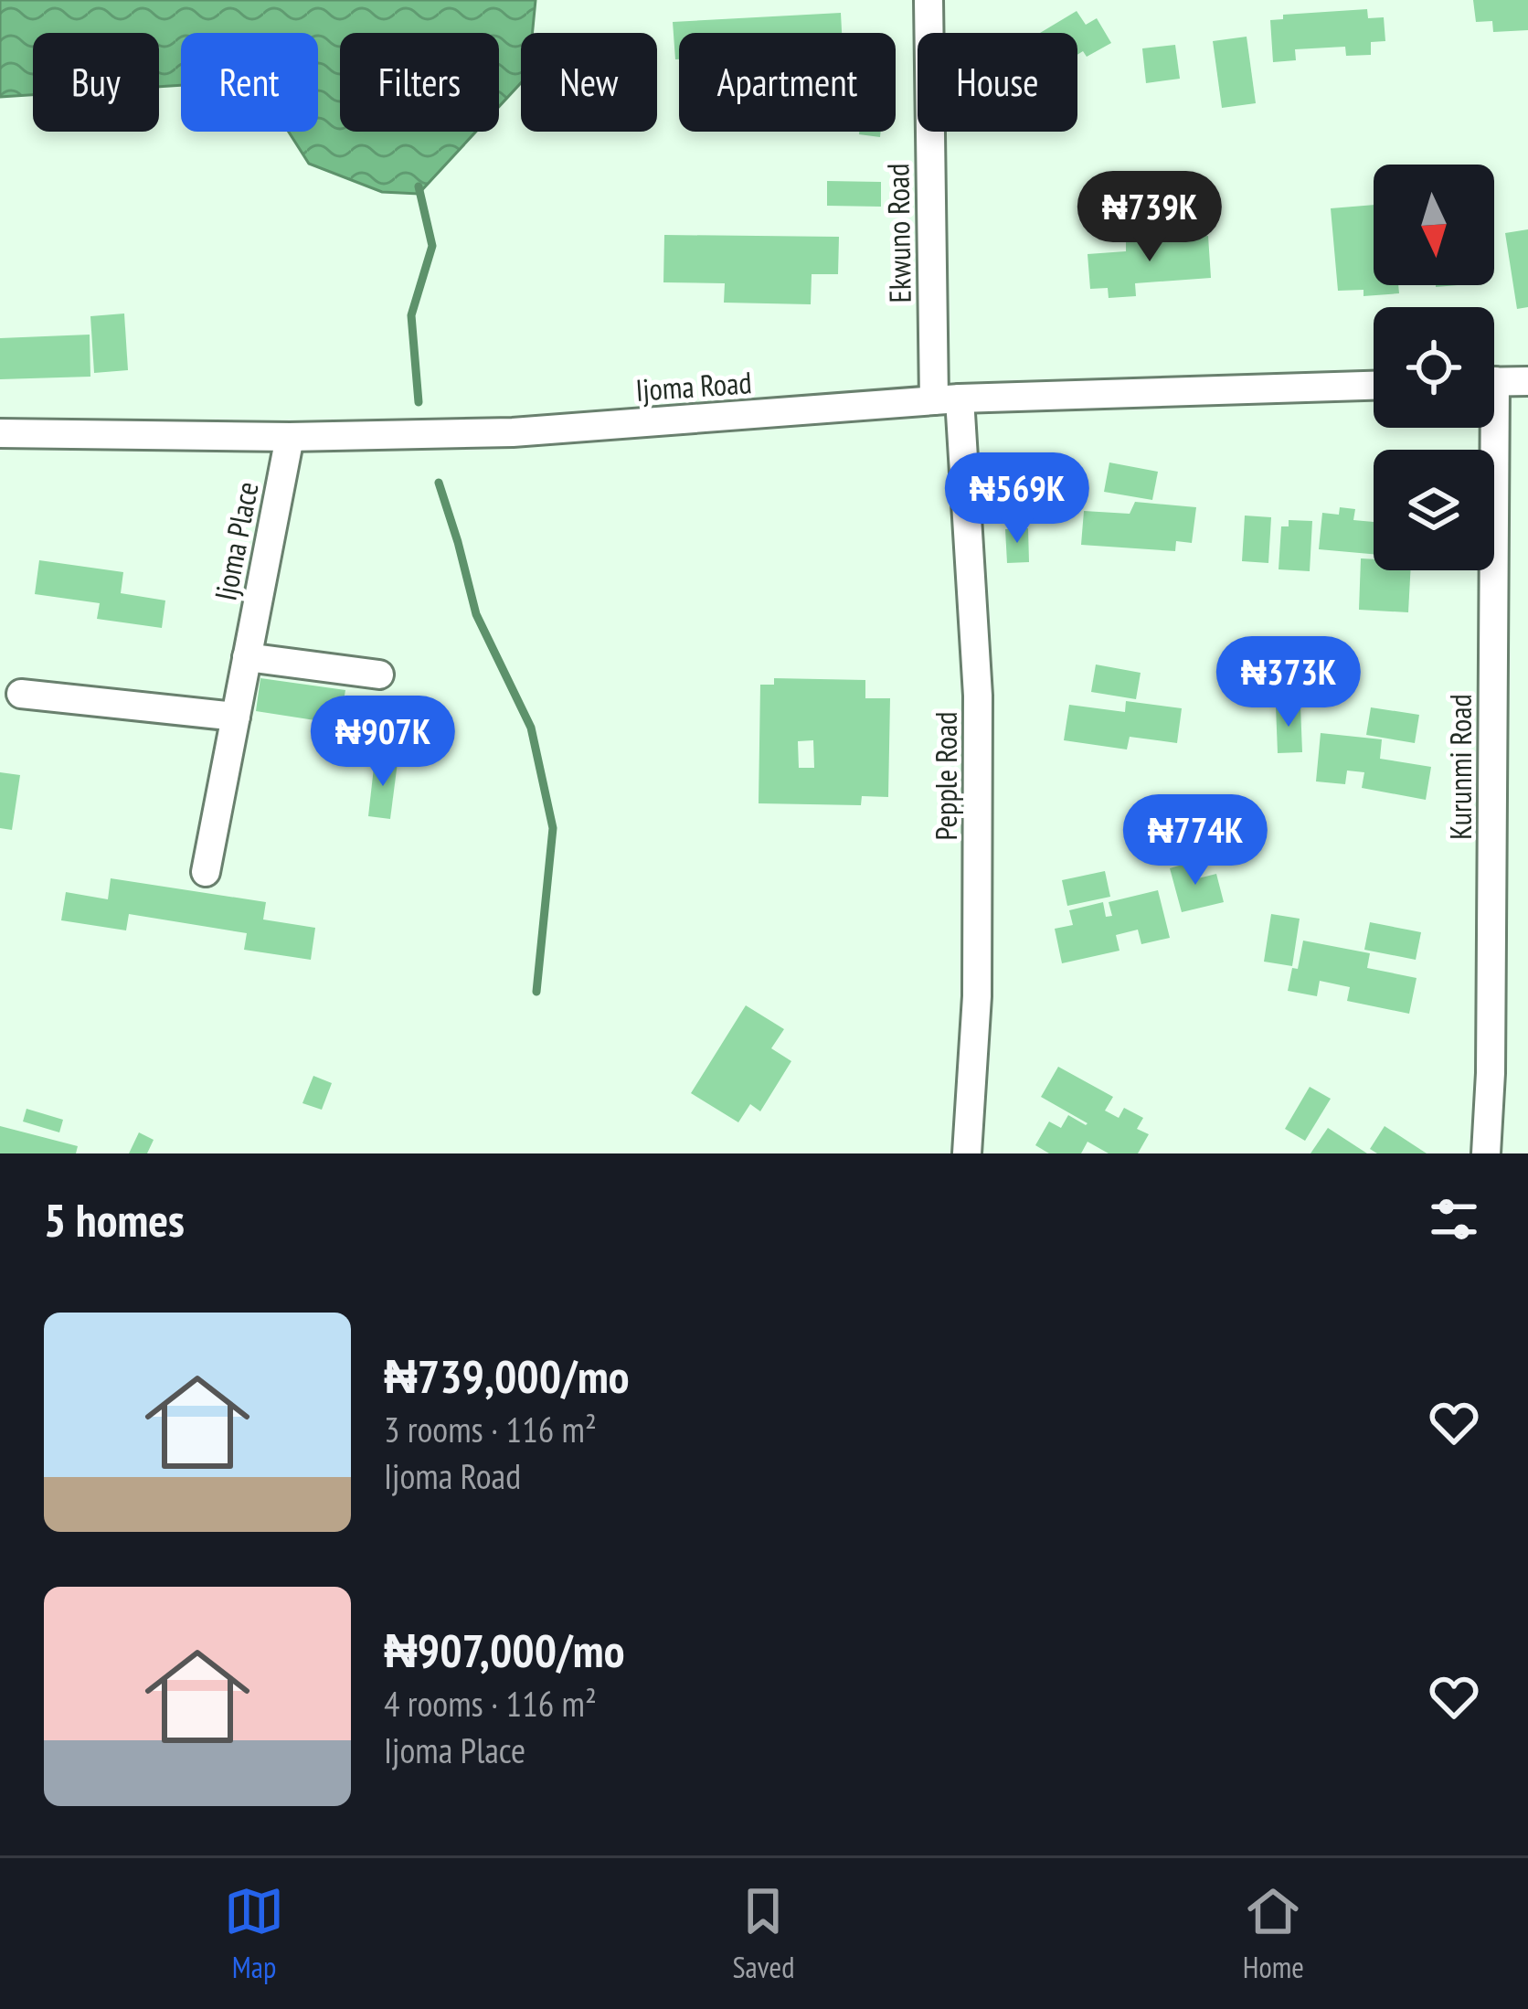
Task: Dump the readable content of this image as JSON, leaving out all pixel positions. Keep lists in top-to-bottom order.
{
  "streets": {
    "street": [
      "Ekwuno Road",
      "Ijoma Road",
      "Ijoma Place",
      "Kurunmi Road",
      "Pepple Road"
    ]
  },
  "crossings": [
    ["Ekwuno Road", "Ijoma Road"],
    ["Ekwuno Road", "Pepple Road"],
    ["Ijoma Road", "Ijoma Place"],
    ["Ijoma Road", "Pepple Road"]
  ],
  "north": "bottom",
  "page": {
    "chip": [
      "Buy",
      "Rent",
      "Filters",
      "New",
      "Apartment",
      "House"
    ],
    "price": [
      "₦739K",
      "₦569K",
      "₦373K",
      "₦907K",
      "₦774K"
    ],
    "heading": "5 homes",
    "list": [
      {
        "name": "₦739,000/mo",
        "note": "3 rooms · 116 m² · Ijoma Road"
      },
      {
        "name": "₦907,000/mo",
        "note": "4 rooms · 116 m² · Ijoma Place"
      }
    ],
    "tabs": ["Map", "Saved", "Home"]
  }
}
